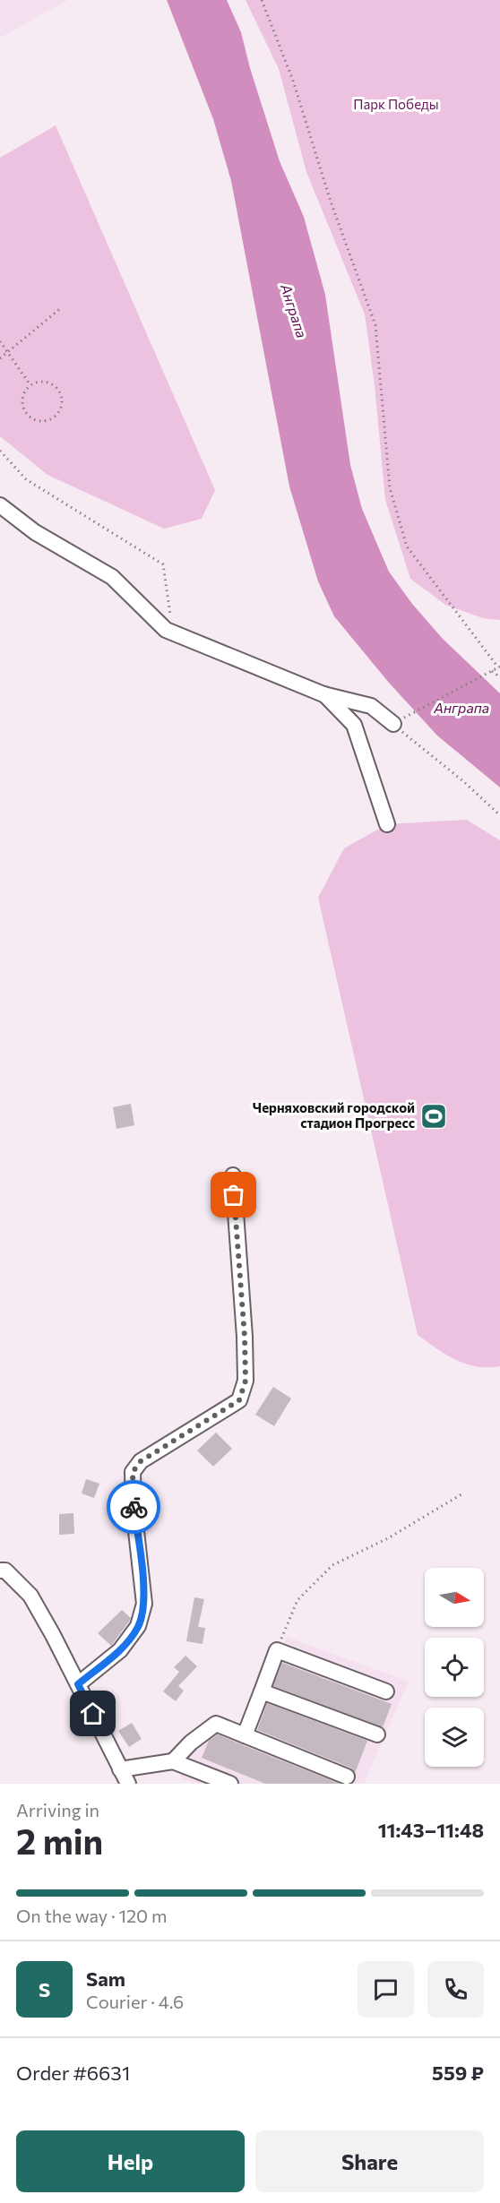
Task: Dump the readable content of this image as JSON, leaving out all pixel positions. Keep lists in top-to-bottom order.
{
  "water": ["Анграпа"],
  "parks": ["Парк Победы"],
  "places": {
    "sports": ["Черняховский городской стадион Прогресс"]
  },
  "north": "right",
  "page": {
    "heading": ["2 min", "Arriving in", "11:43–11:48"],
    "panel": [
      "Sam",
      "Courier · 4.6",
      "Order #6631",
      "559 ₽"
    ],
    "bar": "On the way · 120 m",
    "round": "S",
    "buttons": ["Help", "Share"]
  }
}
